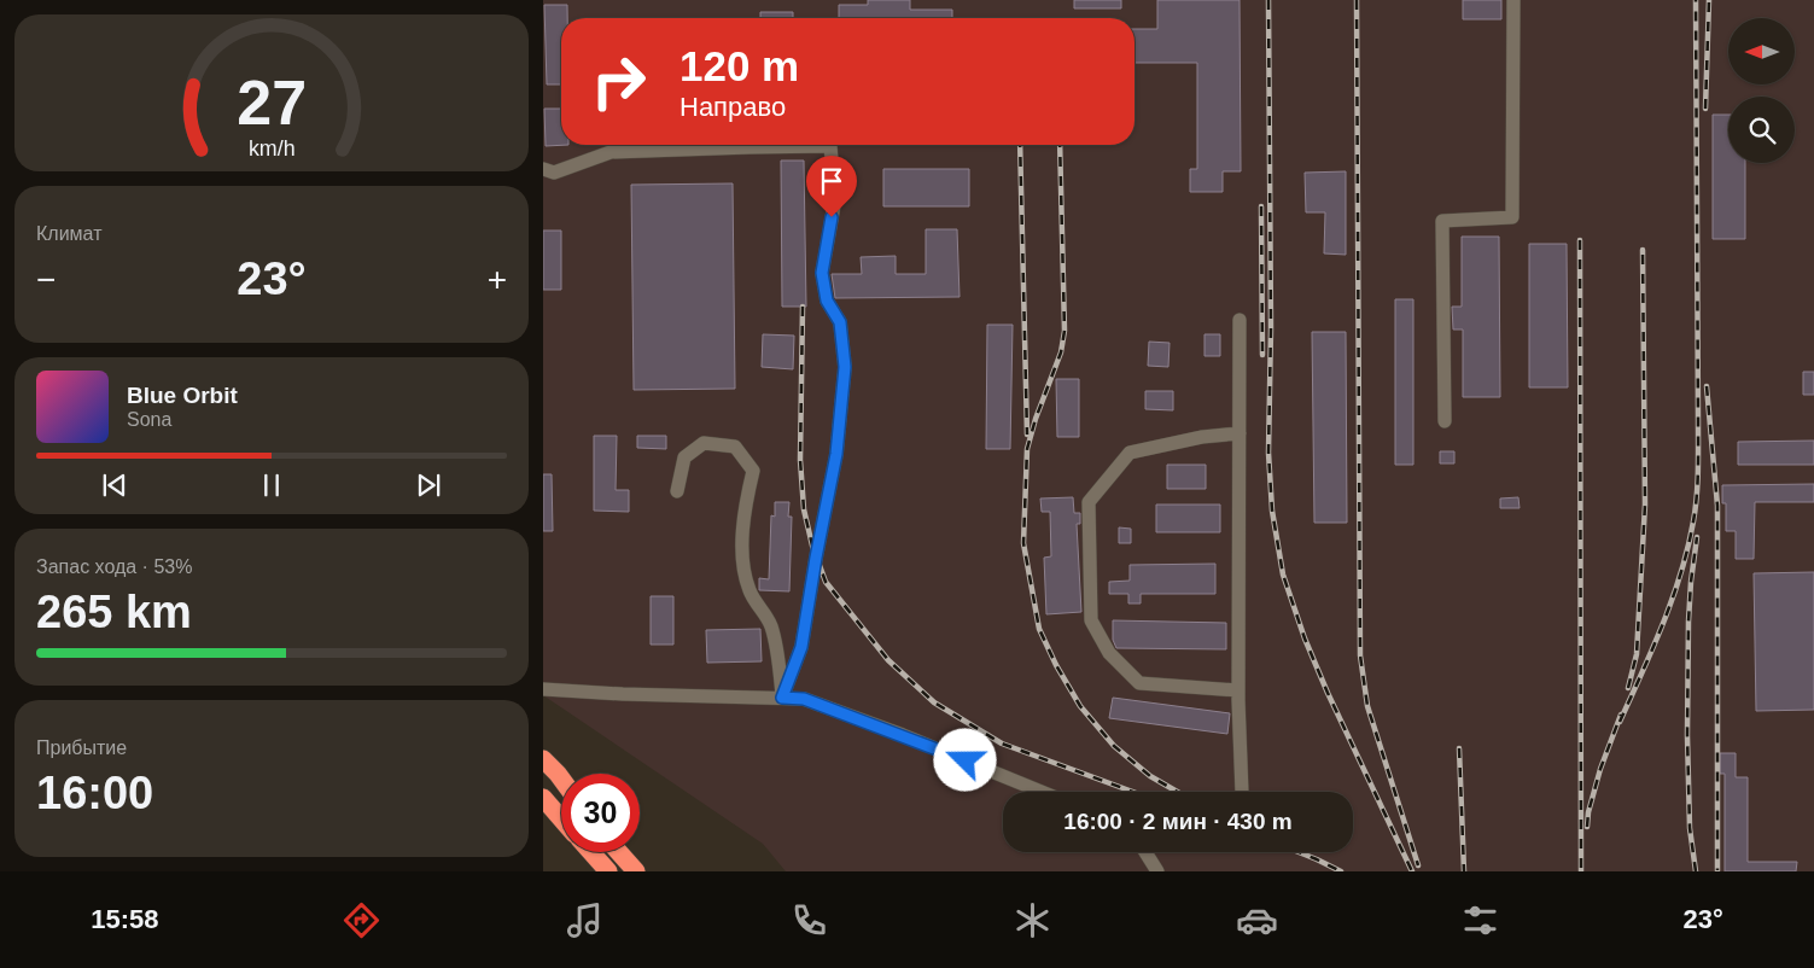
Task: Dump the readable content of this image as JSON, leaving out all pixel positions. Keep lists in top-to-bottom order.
{
  "north": "left",
  "page": {
    "turn": ["120 m", "Направо"],
    "tile": [
      "Климат",
      ["Запас хода · 53%", "265 km"],
      ["Прибытие", "16:00"]
    ],
    "heat": ["−", "23°", "+"],
    "song": ["Blue Orbit", "Sona"],
    "limit": "30",
    "trip": "16:00 · 2 мин · 430 m",
    "tabs": ["15:58", "23°"],
    "gauge": ["27", "km/h"]
  }
}
